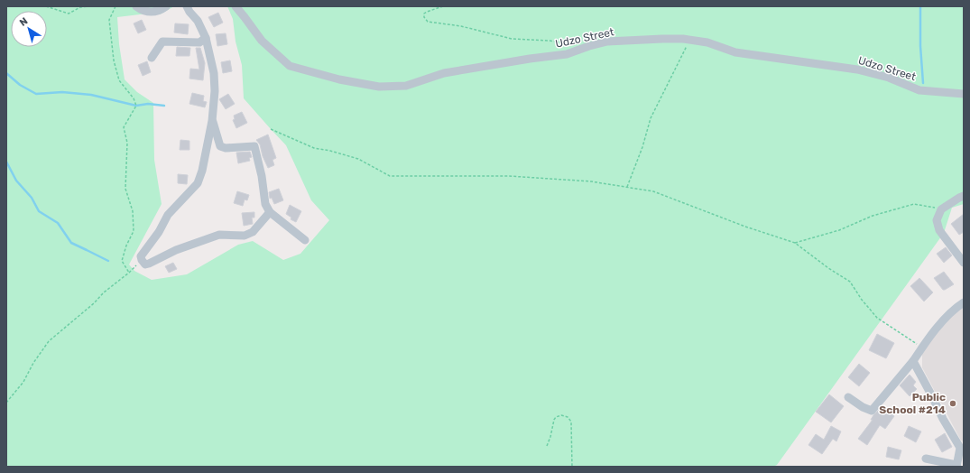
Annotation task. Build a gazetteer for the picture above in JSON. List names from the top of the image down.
{
  "streets": {
    "street": ["Udzo Street"]
  },
  "places": ["Public School #214"],
  "north": "top left"
}
